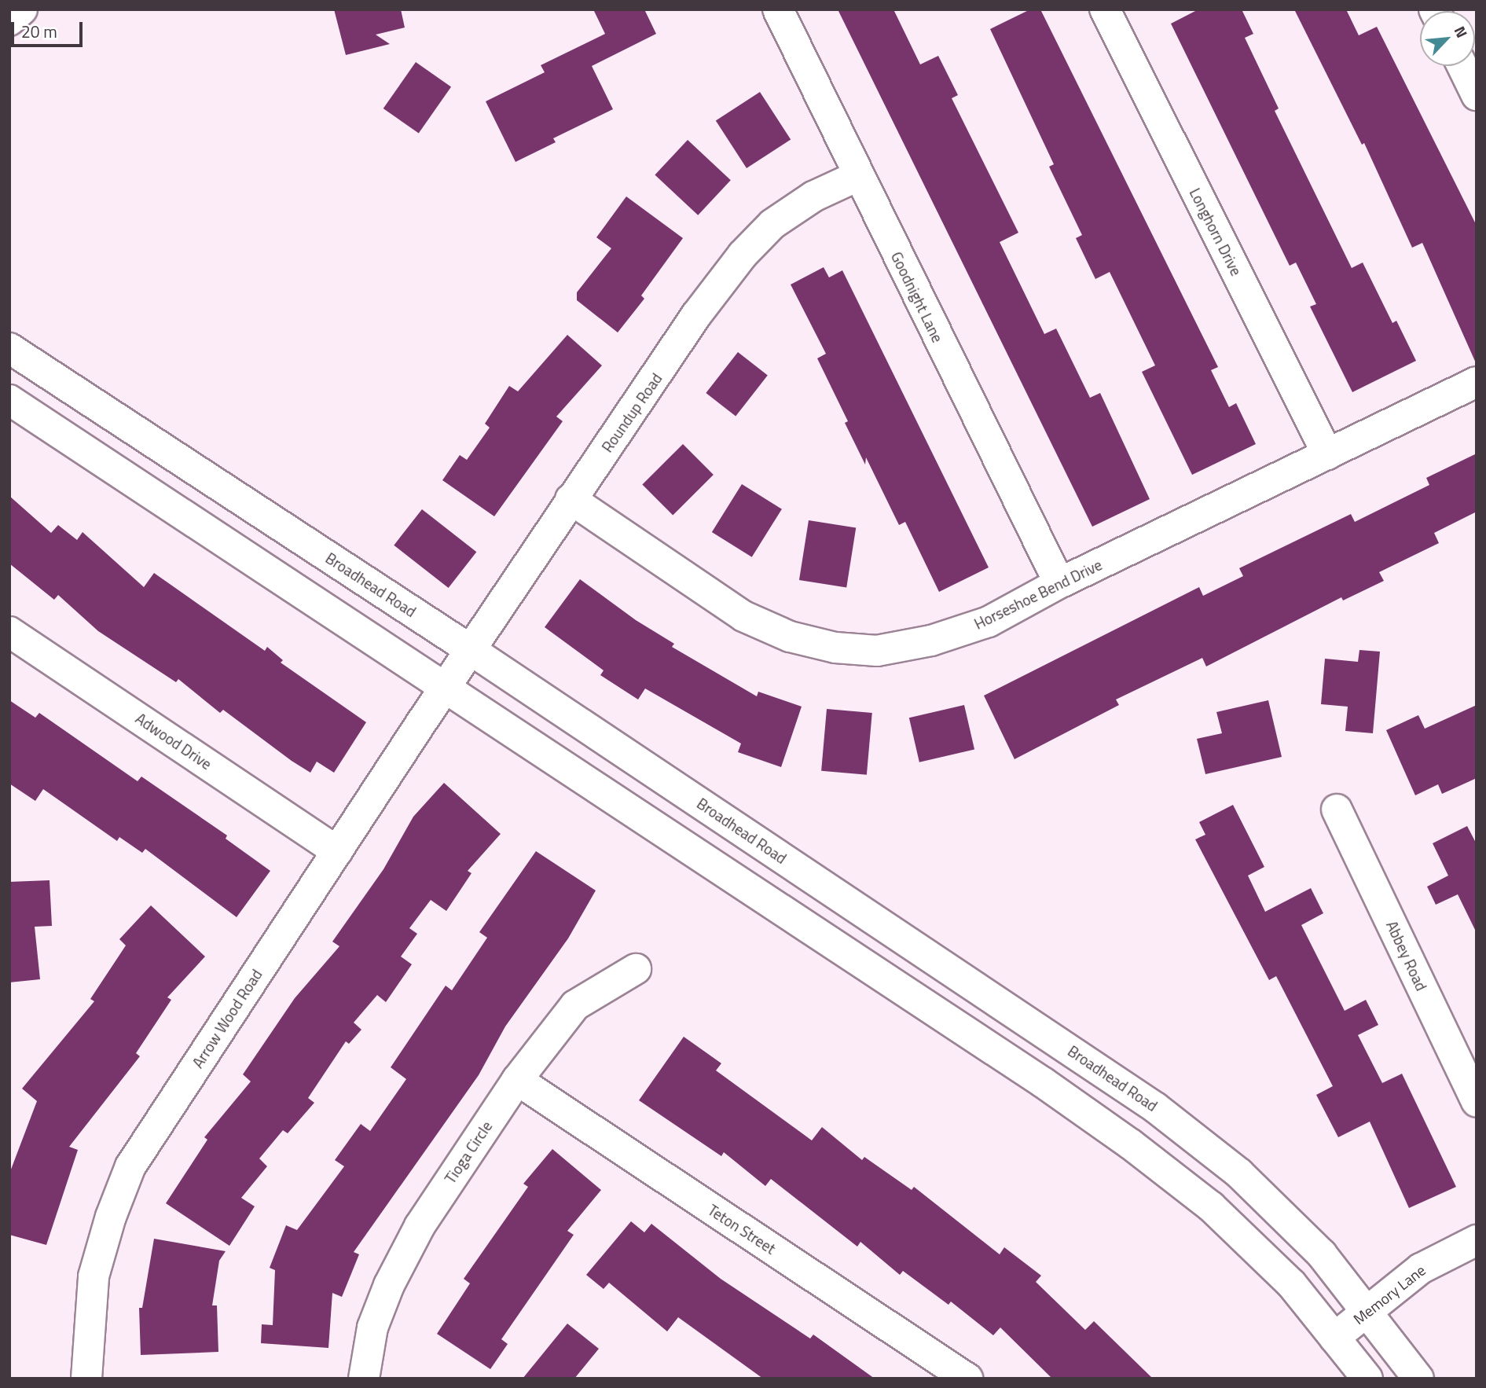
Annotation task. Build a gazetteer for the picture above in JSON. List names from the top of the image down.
{
  "streets": {
    "street": [
      "Longhorn Drive",
      "Goodnight Lane",
      "Roundup Road",
      "Broadhead Road",
      "Horseshoe Bend Drive",
      "Adwood Drive",
      "Abbey Road",
      "Arrow Wood Road",
      "Tioga Circle",
      "Teton Street",
      "Memory Lane"
    ]
  },
  "crossings": [
    ["Longhorn Drive", "Horseshoe Bend Drive"],
    ["Goodnight Lane", "Roundup Road"],
    ["Goodnight Lane", "Horseshoe Bend Drive"],
    ["Roundup Road", "Broadhead Road"],
    ["Roundup Road", "Horseshoe Bend Drive"],
    ["Roundup Road", "Arrow Wood Road"],
    ["Broadhead Road", "Memory Lane"],
    ["Adwood Drive", "Arrow Wood Road"],
    ["Tioga Circle", "Teton Street"]
  ],
  "scale_bar": "20 m",
  "north": "top right"
}
